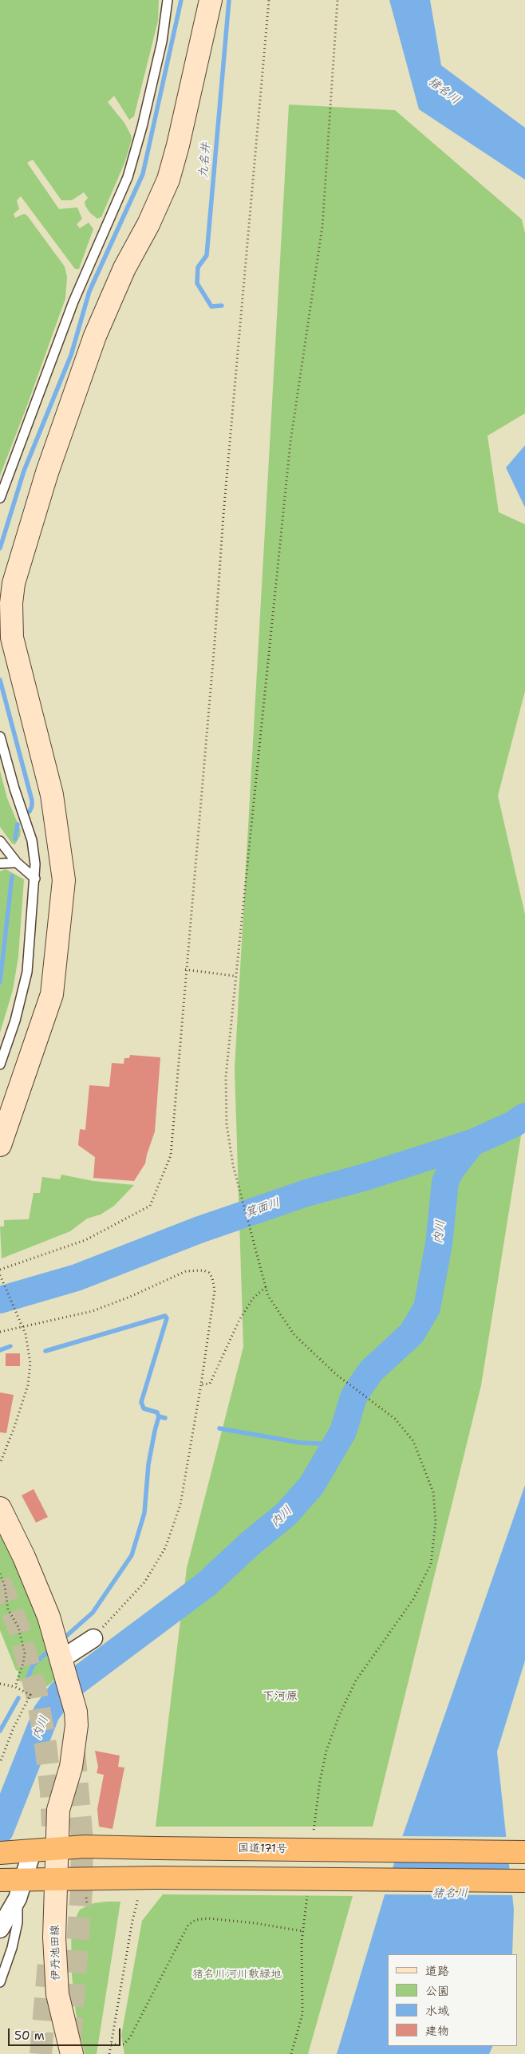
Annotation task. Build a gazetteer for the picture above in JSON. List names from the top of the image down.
{
  "streets": {
    "highway": ["国道171号"],
    "street": ["伊丹池田線"]
  },
  "crossings": [
    ["国道171号", "伊丹池田線"]
  ],
  "districts": ["下河原"],
  "water": [
    "猪名川",
    "九名井",
    "箕面川",
    "内川"
  ],
  "parks": ["猪名川河川敷緑地"],
  "legend": [
    "道路",
    "公園",
    "水域",
    "建物"
  ],
  "scale_bar": "50 m"
}
